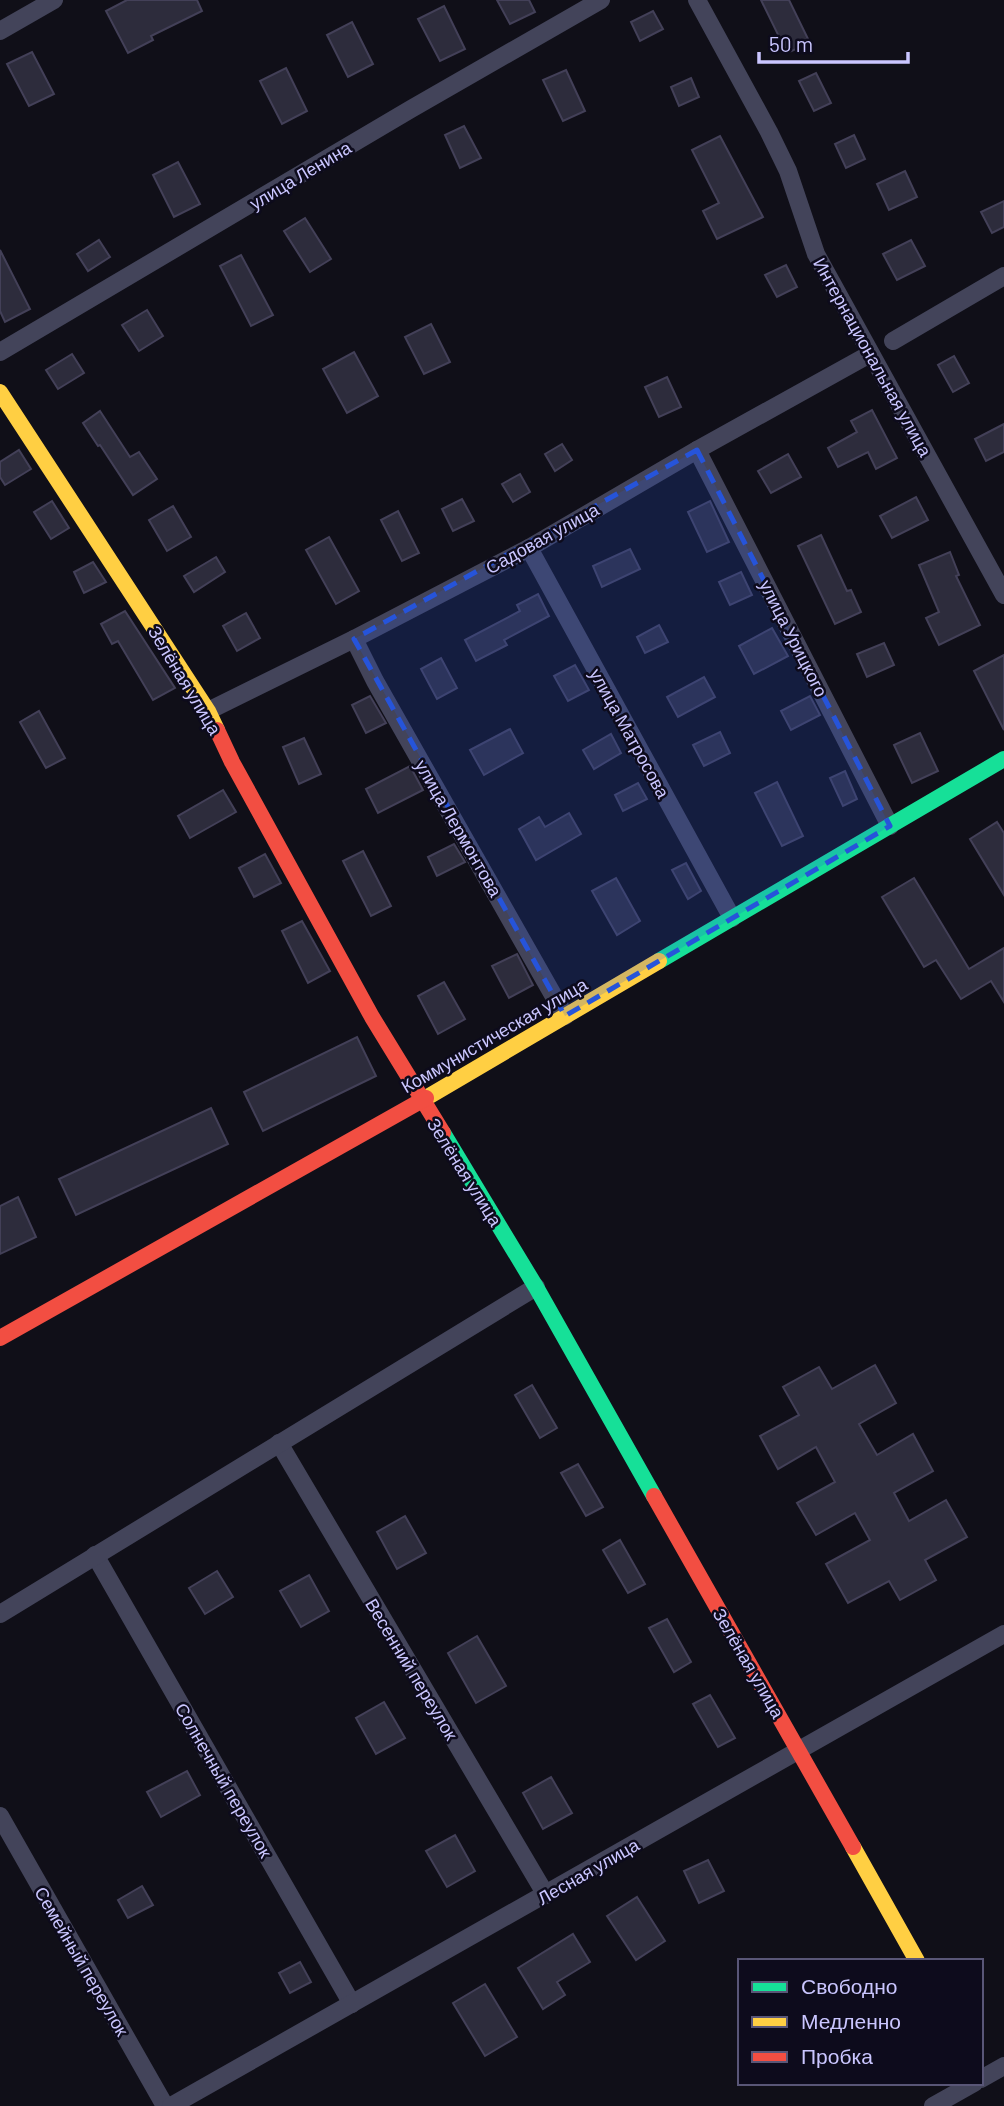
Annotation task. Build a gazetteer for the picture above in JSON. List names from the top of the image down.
{
  "streets": {
    "street": [
      "улица Ленина",
      "Интернациональная улица",
      "Садовая улица",
      "улица Урицкого",
      "Зелёная улица",
      "улица Матросова",
      "улица Лермонтова",
      "Коммунистическая улица",
      "Весенний переулок",
      "Солнечный переулок",
      "Лесная улица",
      "Семейный переулок"
    ]
  },
  "crossings": [
    ["Интернациональная улица", "Садовая улица"],
    ["Садовая улица", "улица Урицкого"],
    ["Садовая улица", "Зелёная улица"],
    ["Садовая улица", "улица Матросова"],
    ["Садовая улица", "улица Лермонтова"],
    ["улица Урицкого", "Коммунистическая улица"],
    ["Зелёная улица", "Коммунистическая улица"],
    ["Зелёная улица", "Лесная улица"],
    ["улица Матросова", "Коммунистическая улица"],
    ["улица Лермонтова", "Коммунистическая улица"],
    ["Весенний переулок", "Лесная улица"],
    ["Солнечный переулок", "Лесная улица"]
  ],
  "legend": ["Свободно", "Медленно", "Пробка"],
  "scale_bar": "50 m"
}
